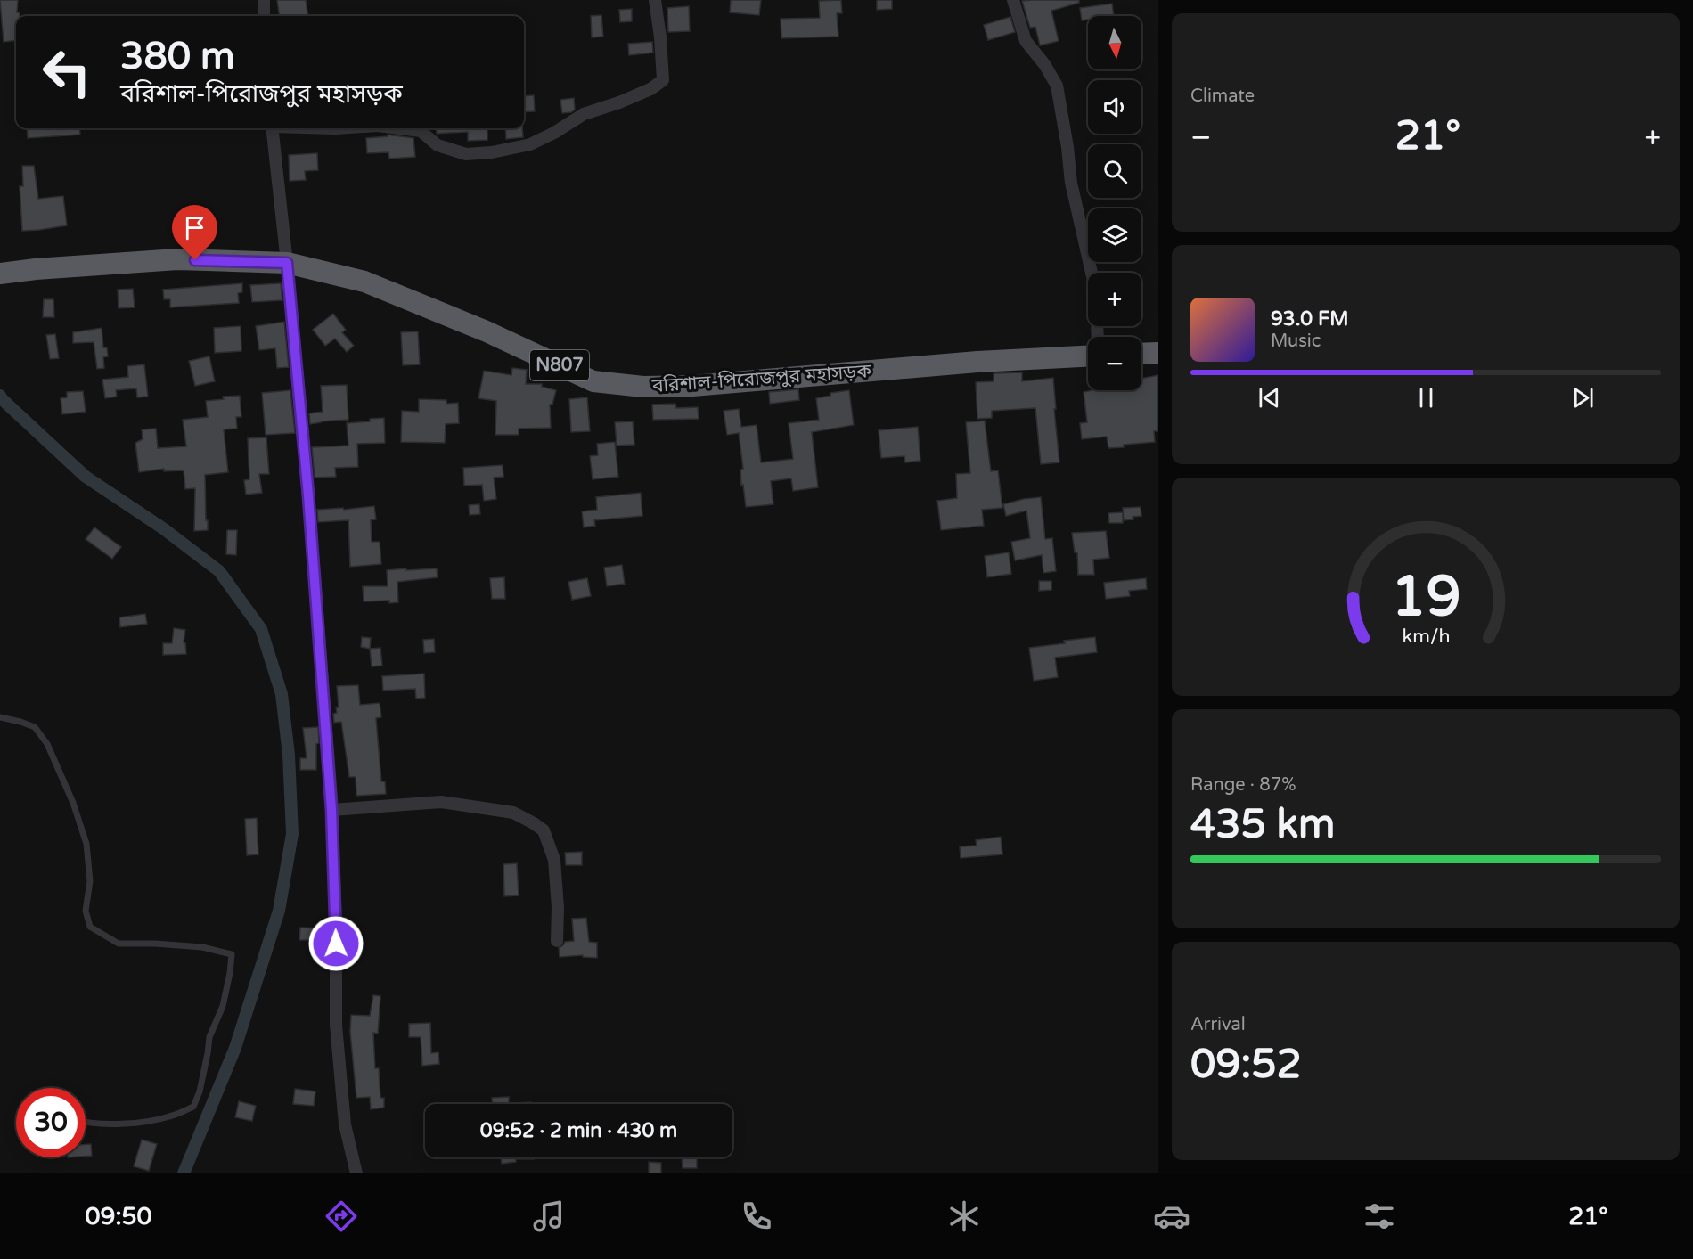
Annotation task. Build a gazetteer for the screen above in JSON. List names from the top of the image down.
{
  "streets": {
    "highway": ["N807", "বরিশাল-পিরোজপুর মহাসড়ক"]
  },
  "north": "bottom",
  "page": {
    "tile": [
      "Climate",
      ["Range · 87%", "435 km"],
      ["Arrival", "09:52"]
    ],
    "map_buttons": ["+", "−"],
    "turn": ["380 m", "বরিশাল-পিরোজপুর মহাসড়ক"],
    "heat": ["−", "21°", "+"],
    "song": ["93.0 FM", "Music"],
    "limit": "30",
    "trip": "09:52 · 2 min · 430 m",
    "tabs": ["09:50", "21°"],
    "gauge": ["19", "km/h"]
  }
}
